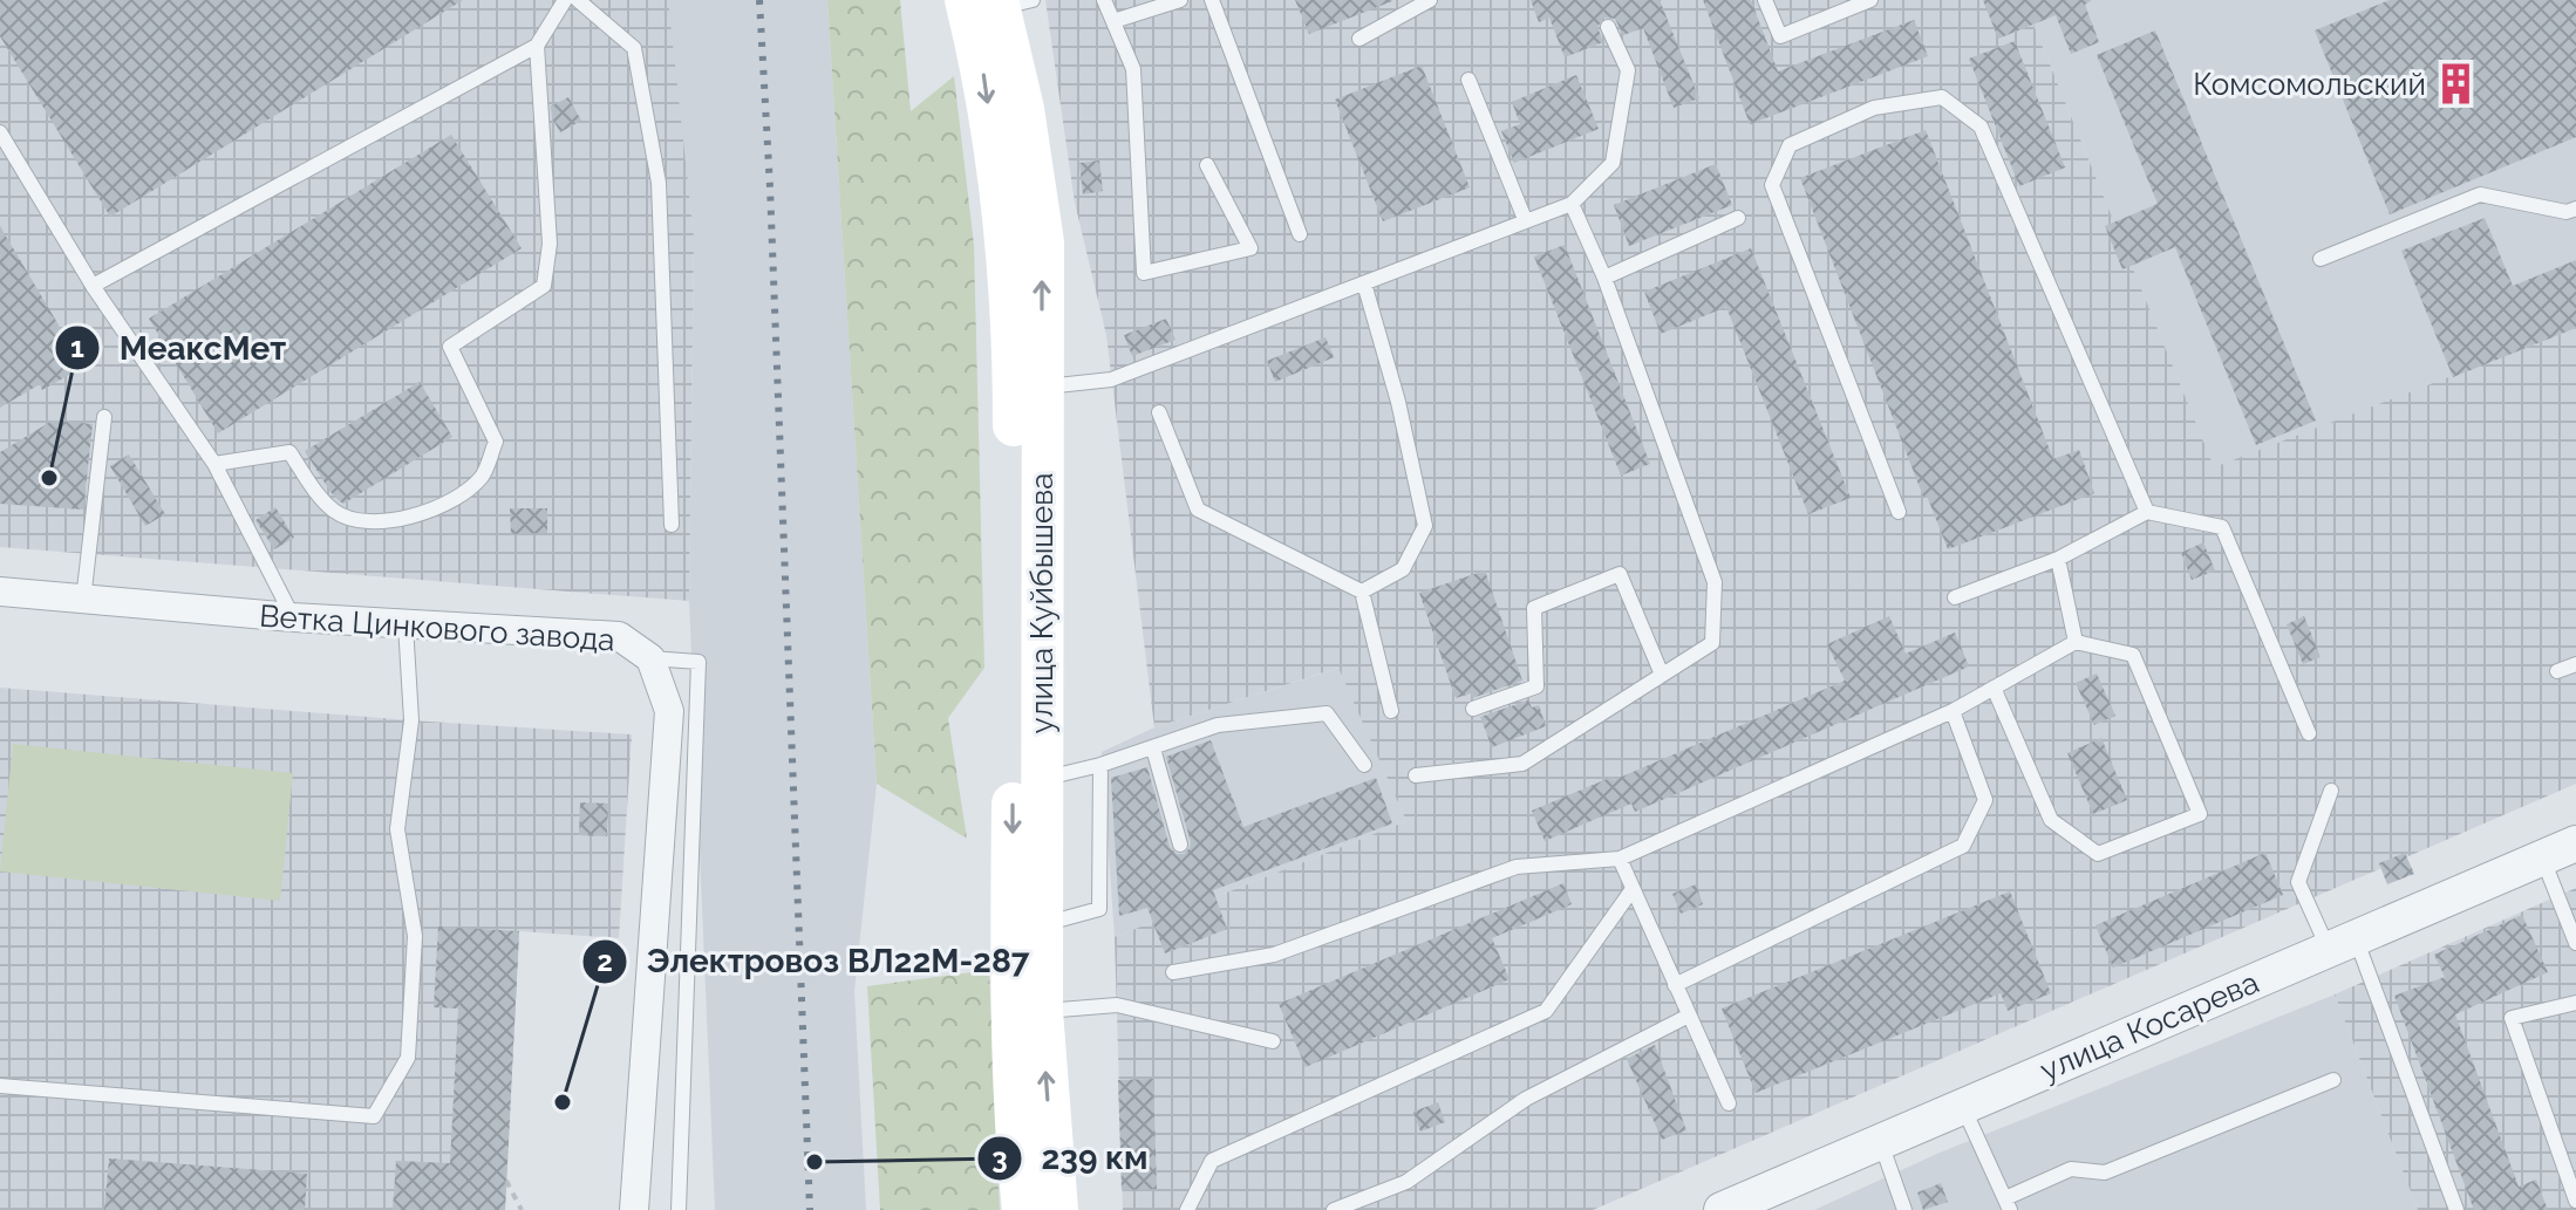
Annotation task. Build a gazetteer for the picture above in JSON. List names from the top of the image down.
{
  "streets": {
    "main road": ["улица Куйбышева"],
    "street": ["Ветка Цинкового завода", "улица Косарева"]
  },
  "places": {
    "building": ["Комсомольский"],
    "other": ["МеаксМет", "Электровоз ВЛ22М-287", "239 км"]
  }
}
